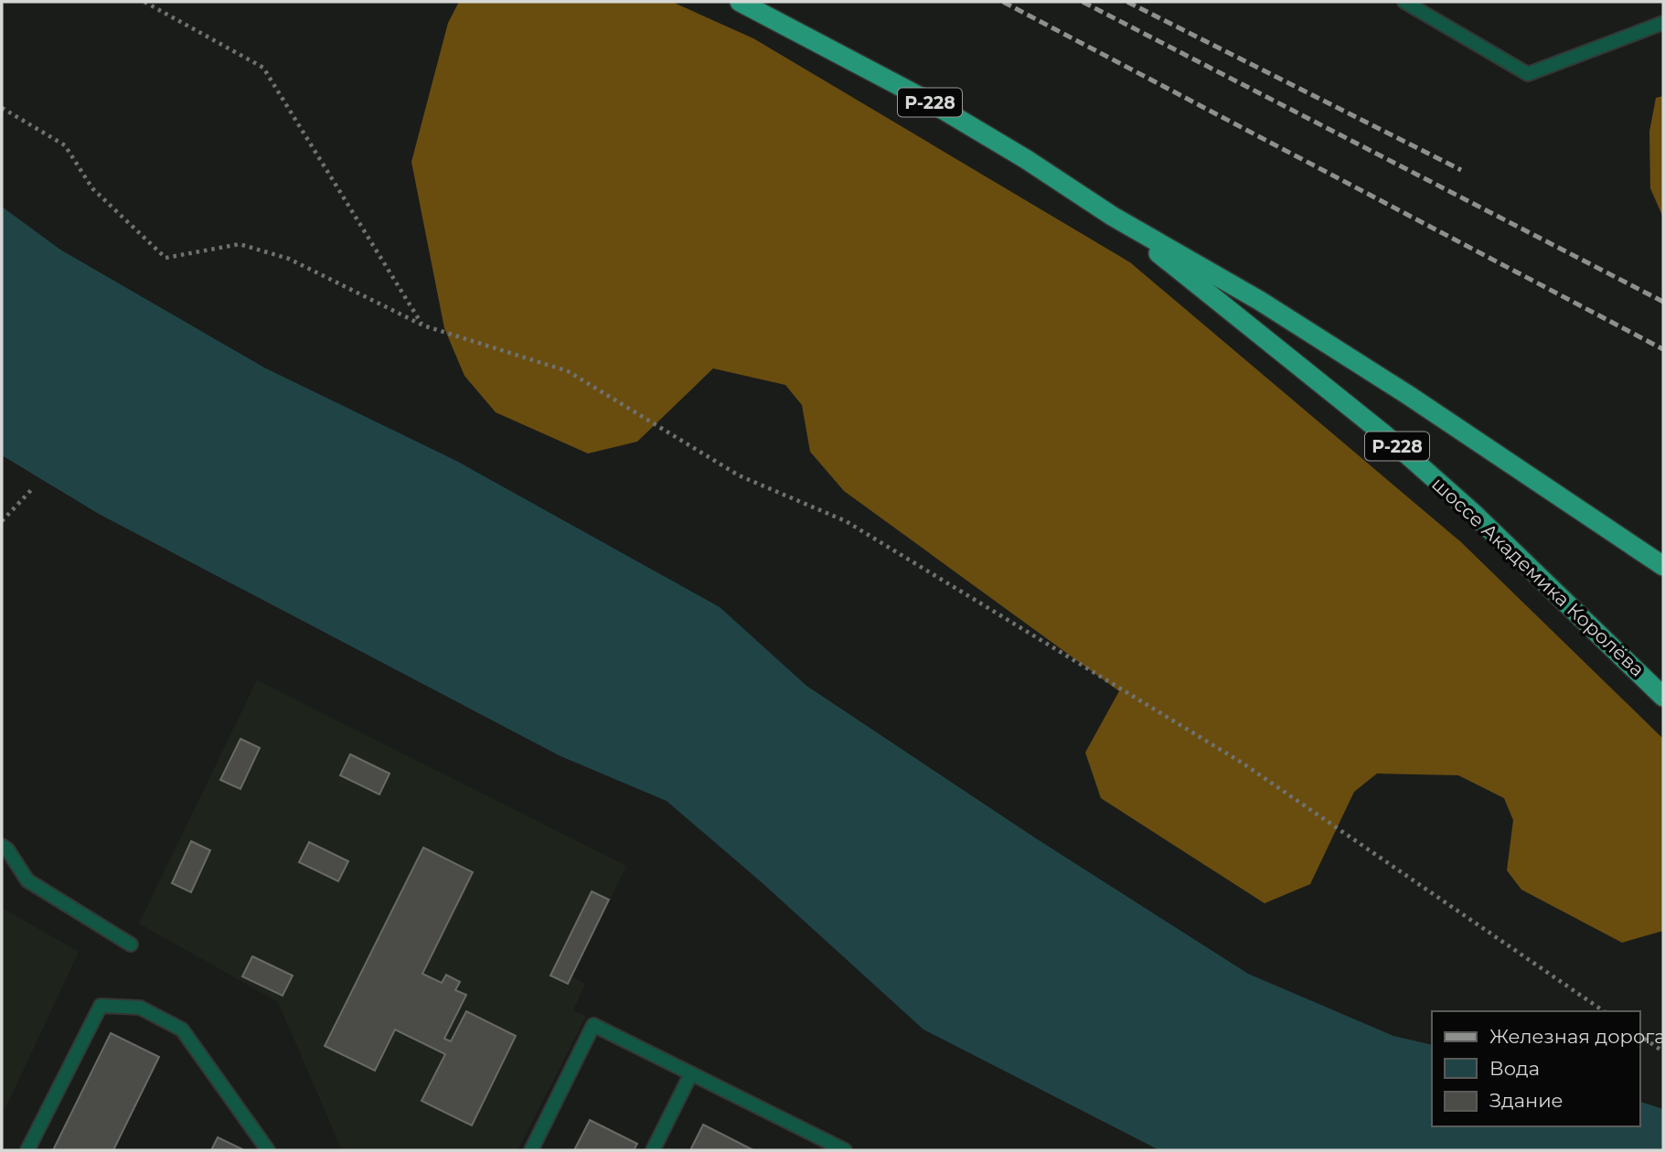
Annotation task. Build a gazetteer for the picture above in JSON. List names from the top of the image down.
{
  "streets": {
    "highway": ["Р-228", "шоссе Академика Королёва"]
  },
  "legend": ["Железная дорога", "Вода", "Здание"]
}
